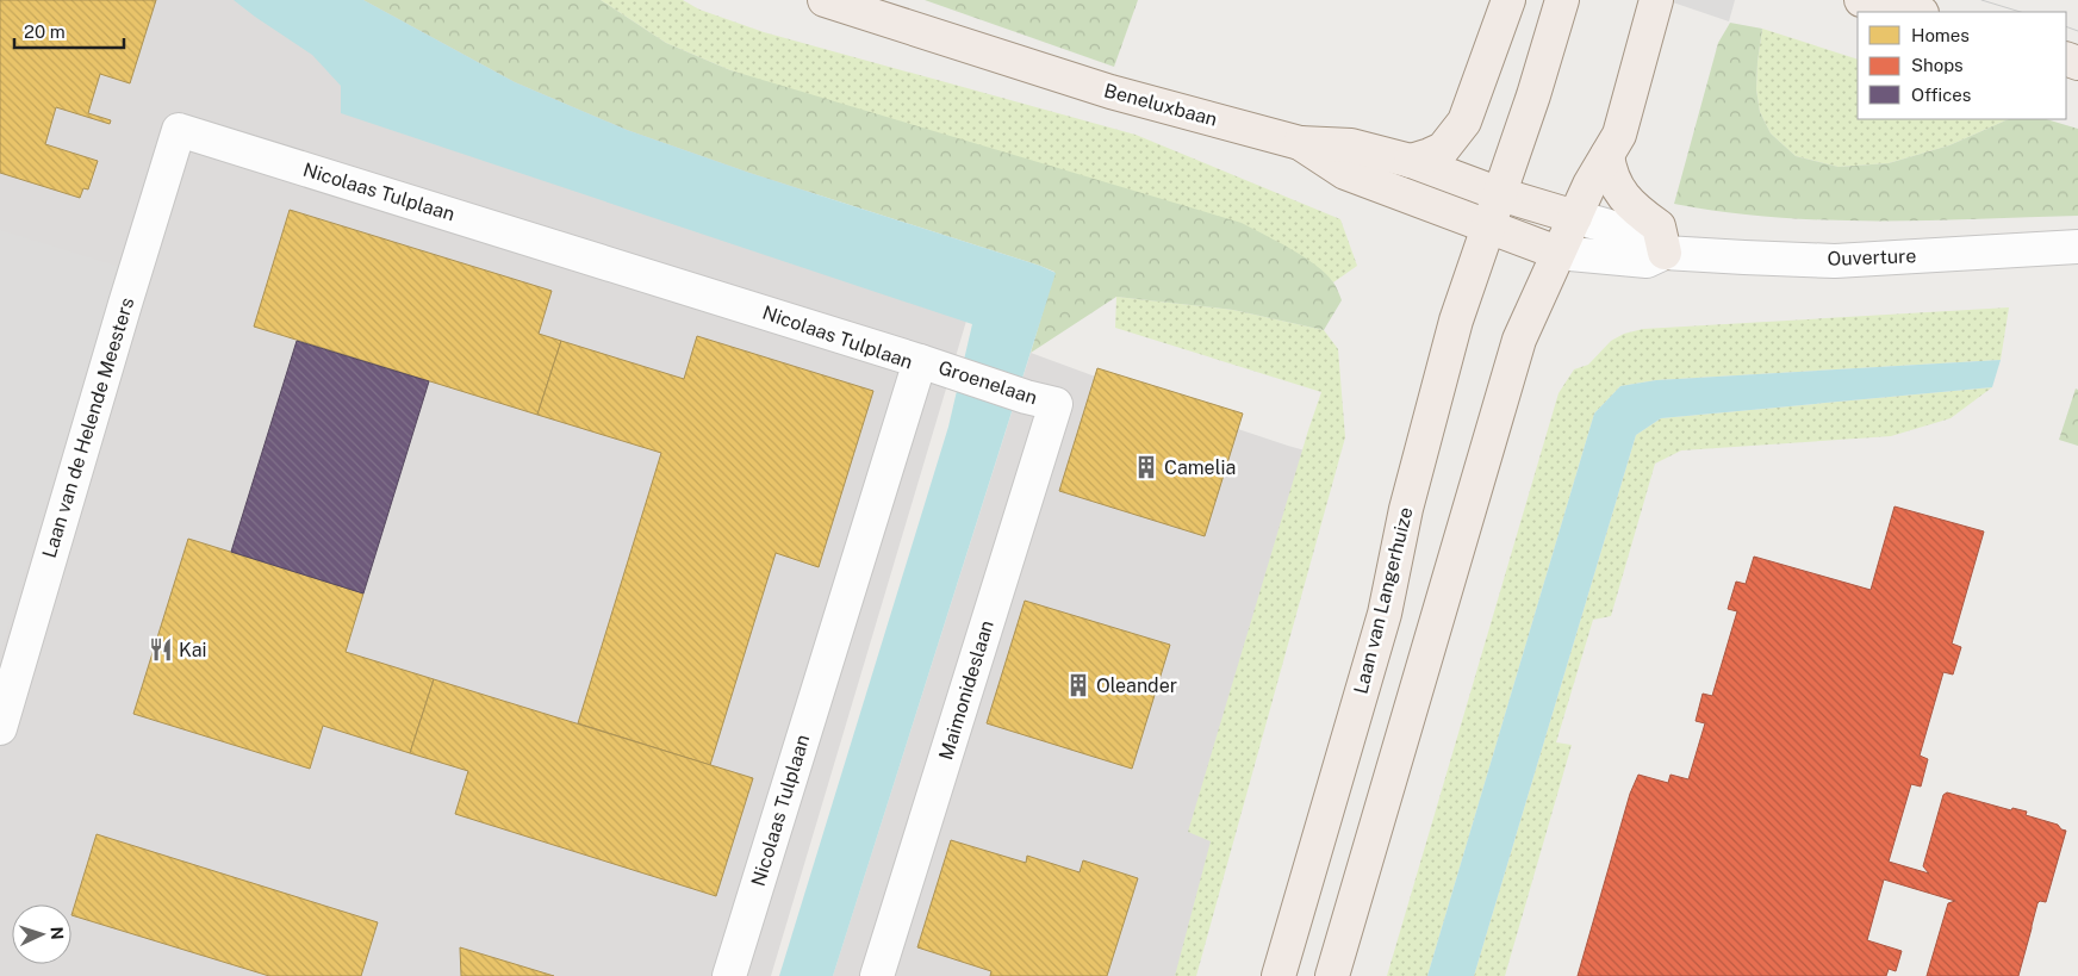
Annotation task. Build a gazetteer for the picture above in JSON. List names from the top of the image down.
{
  "streets": {
    "main road": ["Beneluxbaan", "Laan van Langerhuize"],
    "street": [
      "Nicolaas Tulplaan",
      "Ouverture",
      "Groenelaan",
      "Laan van de Helende Meesters",
      "Maimonideslaan"
    ]
  },
  "crossings": [
    ["Beneluxbaan", "Ouverture"],
    ["Beneluxbaan", "Laan van Langerhuize"],
    ["Nicolaas Tulplaan", "Groenelaan"],
    ["Nicolaas Tulplaan", "Laan van de Helende Meesters"],
    ["Groenelaan", "Maimonideslaan"]
  ],
  "places": {
    "building": ["Camelia", "Oleander"],
    "restaurant": ["Kai"]
  },
  "legend": ["Homes", "Shops", "Offices"],
  "scale_bar": "20 m",
  "north": "right"
}
